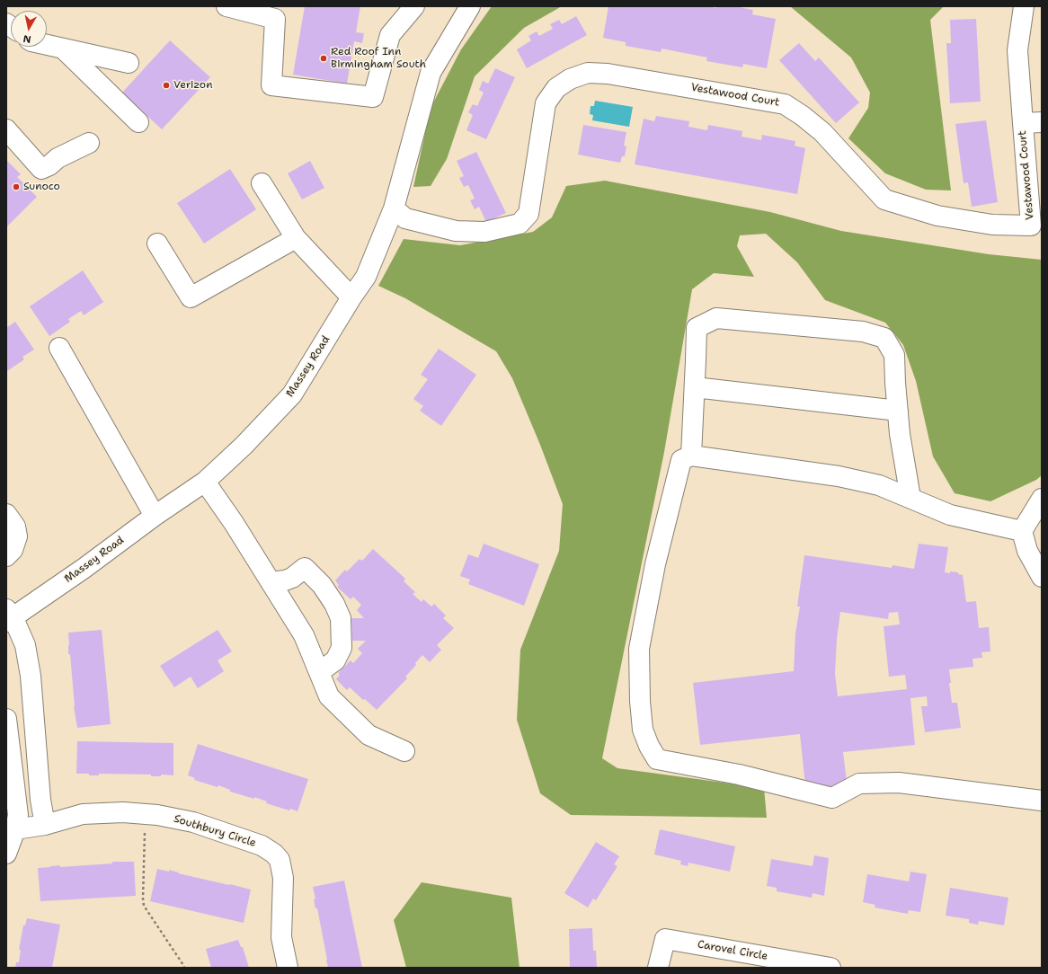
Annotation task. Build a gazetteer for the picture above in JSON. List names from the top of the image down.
{
  "streets": {
    "street": [
      "Vestawood Court",
      "Massey Road",
      "Southbury Circle",
      "Carovel Circle"
    ]
  },
  "crossings": [
    ["Vestawood Court", "Massey Road"]
  ],
  "places": ["Red Roof Inn Birmingham South", "Verizon", "Sunoco"],
  "north": "bottom"
}
